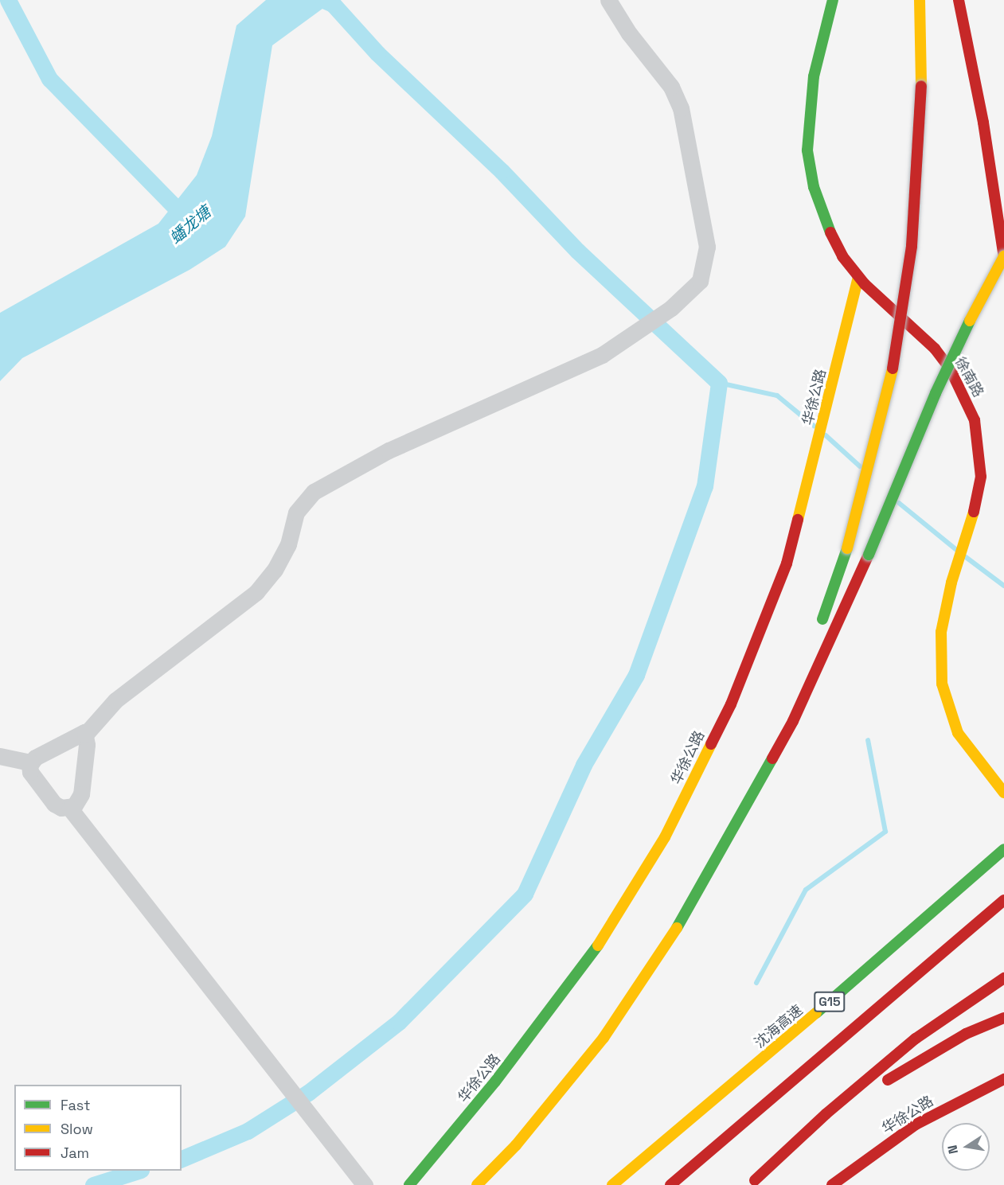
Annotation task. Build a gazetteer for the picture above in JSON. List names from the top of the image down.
{
  "streets": {
    "main road": [
      "徐南路",
      "华徐公路",
      "G15",
      "沈海高速"
    ]
  },
  "crossings": [
    ["徐南路", "华徐公路"]
  ],
  "water": ["蟠龙塘"],
  "legend": ["Fast", "Slow", "Jam"],
  "north": "left"
}
